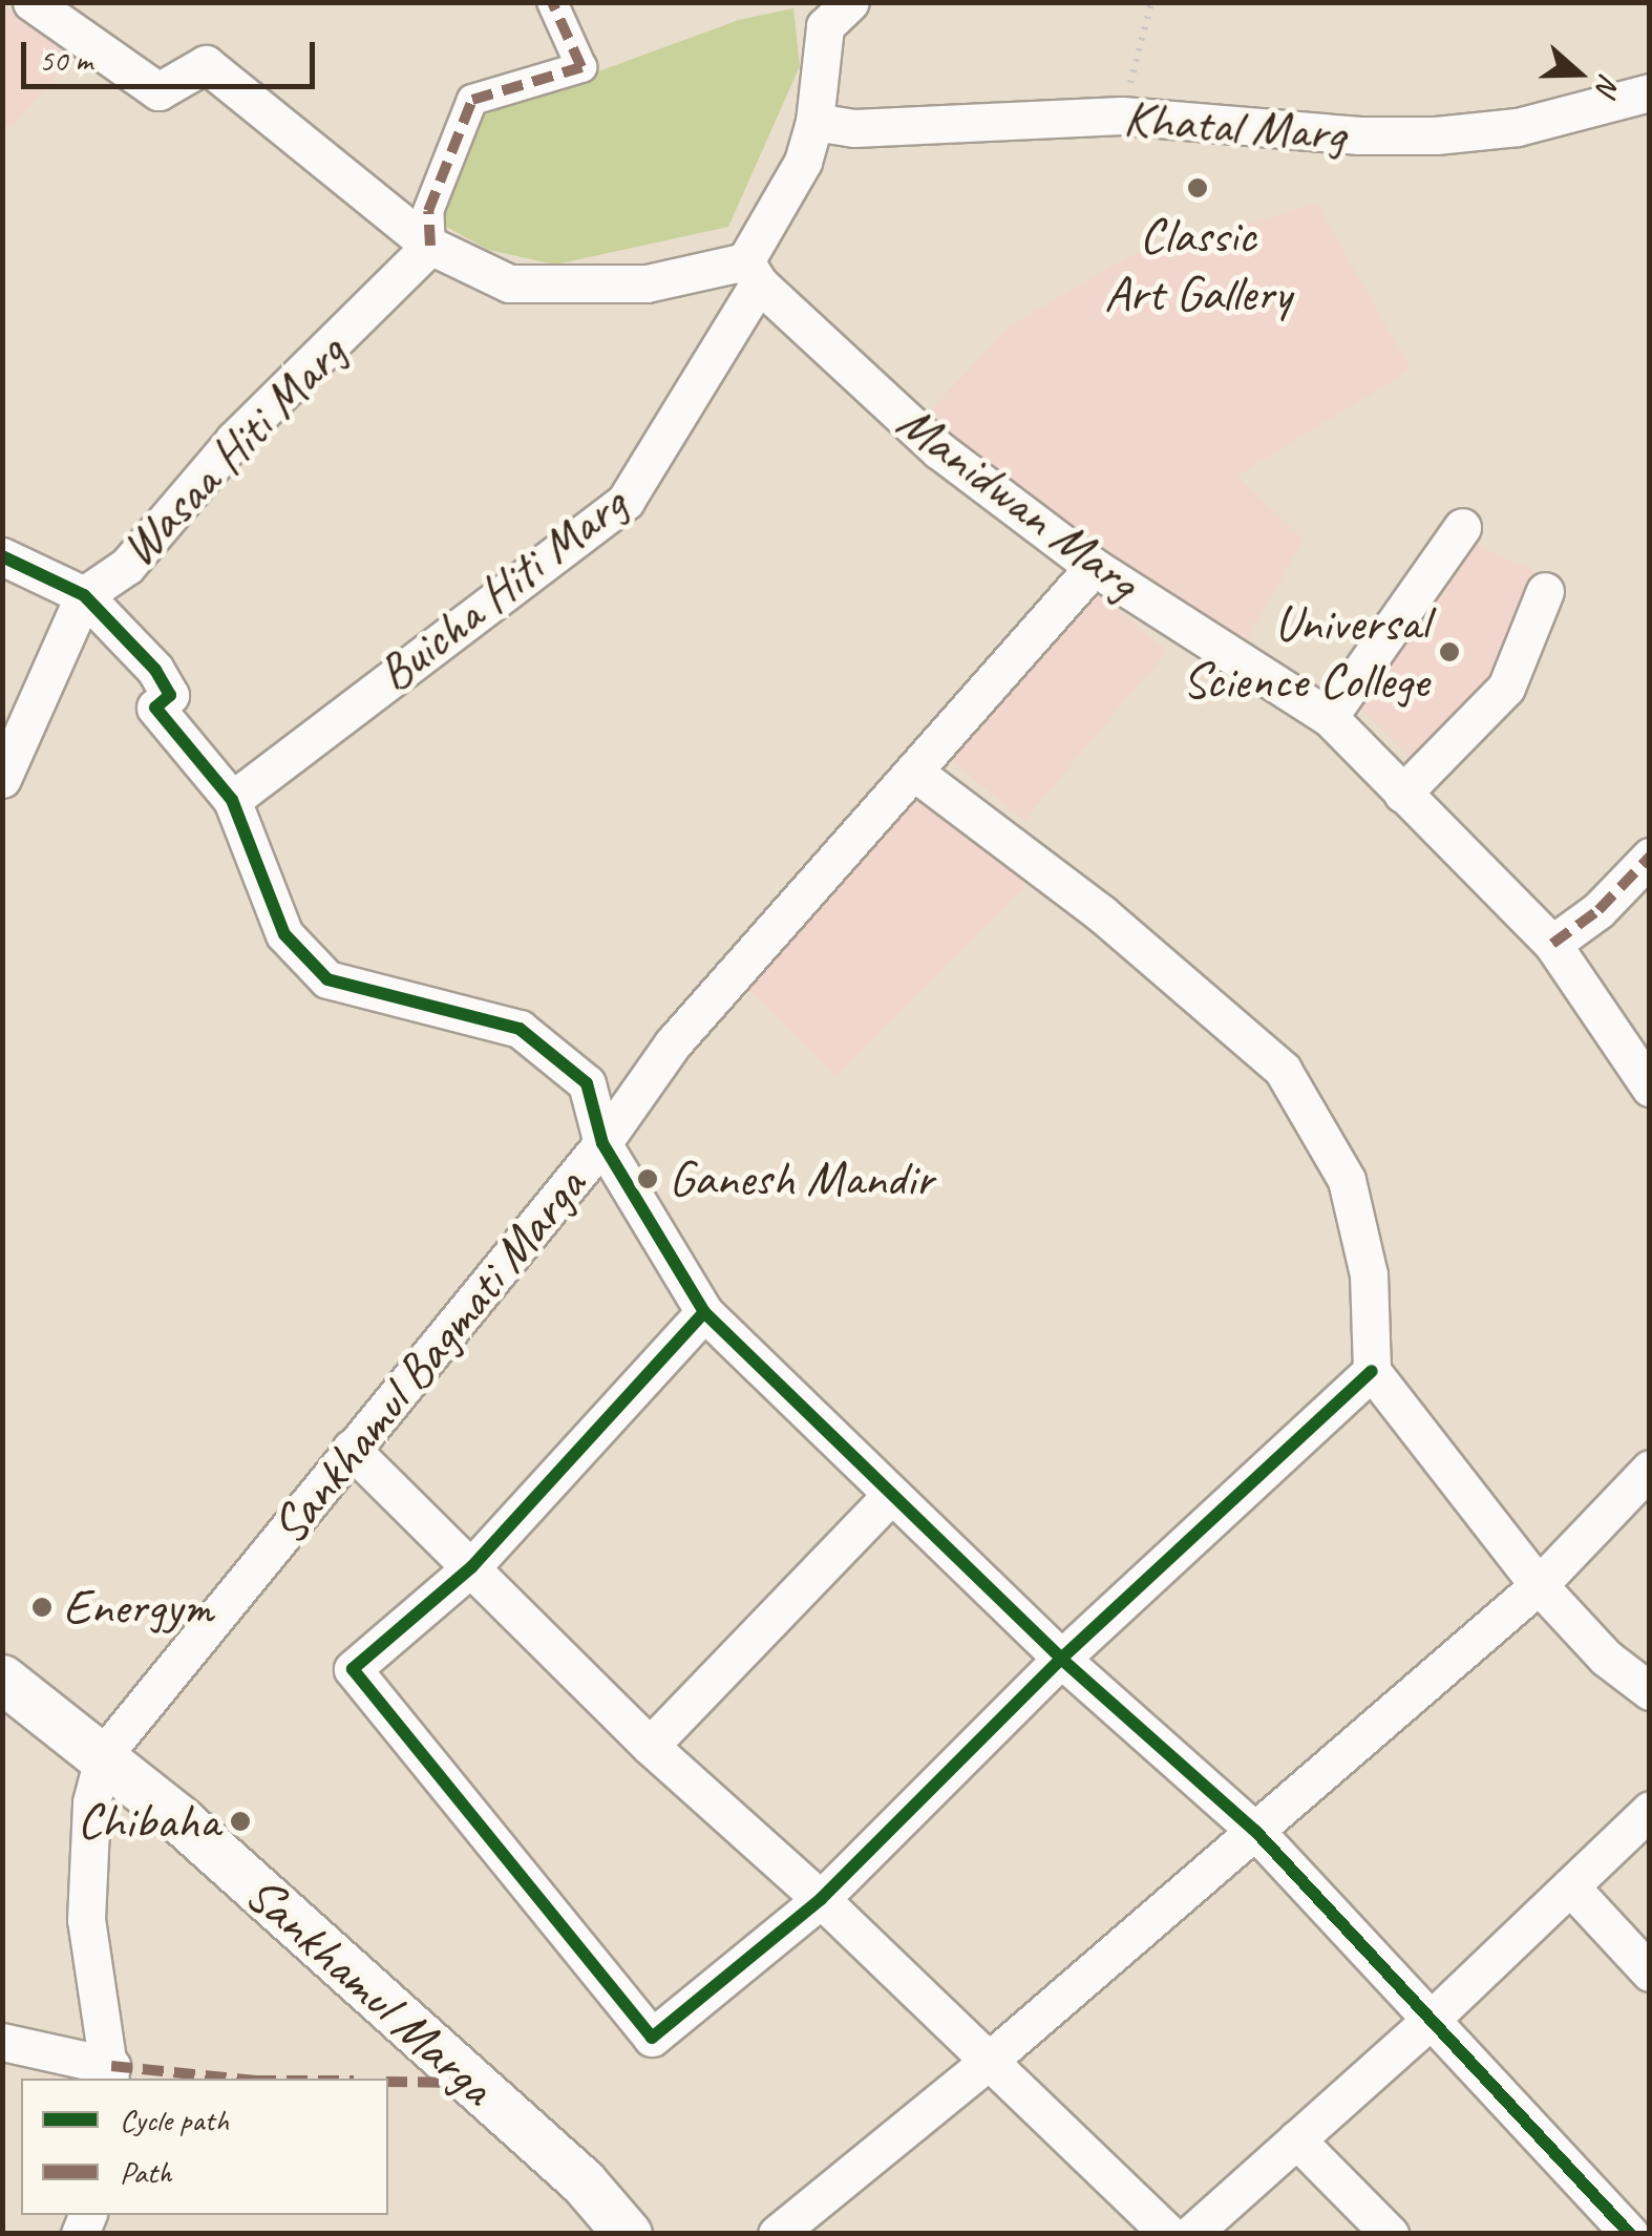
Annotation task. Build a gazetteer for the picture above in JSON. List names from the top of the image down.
{
  "streets": {
    "street": [
      "Khatal Marg",
      "Wasaa Hiti Marg",
      "Manidwan Marg",
      "Buicha Hiti Marg",
      "Sankhamul Bagmati Marga",
      "Sankhamul Marga"
    ]
  },
  "crossings": [
    ["Khatal Marg", "Buicha Hiti Marg"],
    ["Manidwan Marg", "Buicha Hiti Marg"],
    ["Manidwan Marg", "Sankhamul Bagmati Marga"],
    ["Sankhamul Bagmati Marga", "Sankhamul Marga"]
  ],
  "places": [
    "Classic Art Gallery",
    "Universal Science College",
    "Ganesh Mandir",
    "Energym",
    "Chibaha"
  ],
  "legend": ["Cycle path", "Path"],
  "scale_bar": "50 m",
  "north": "right"
}
